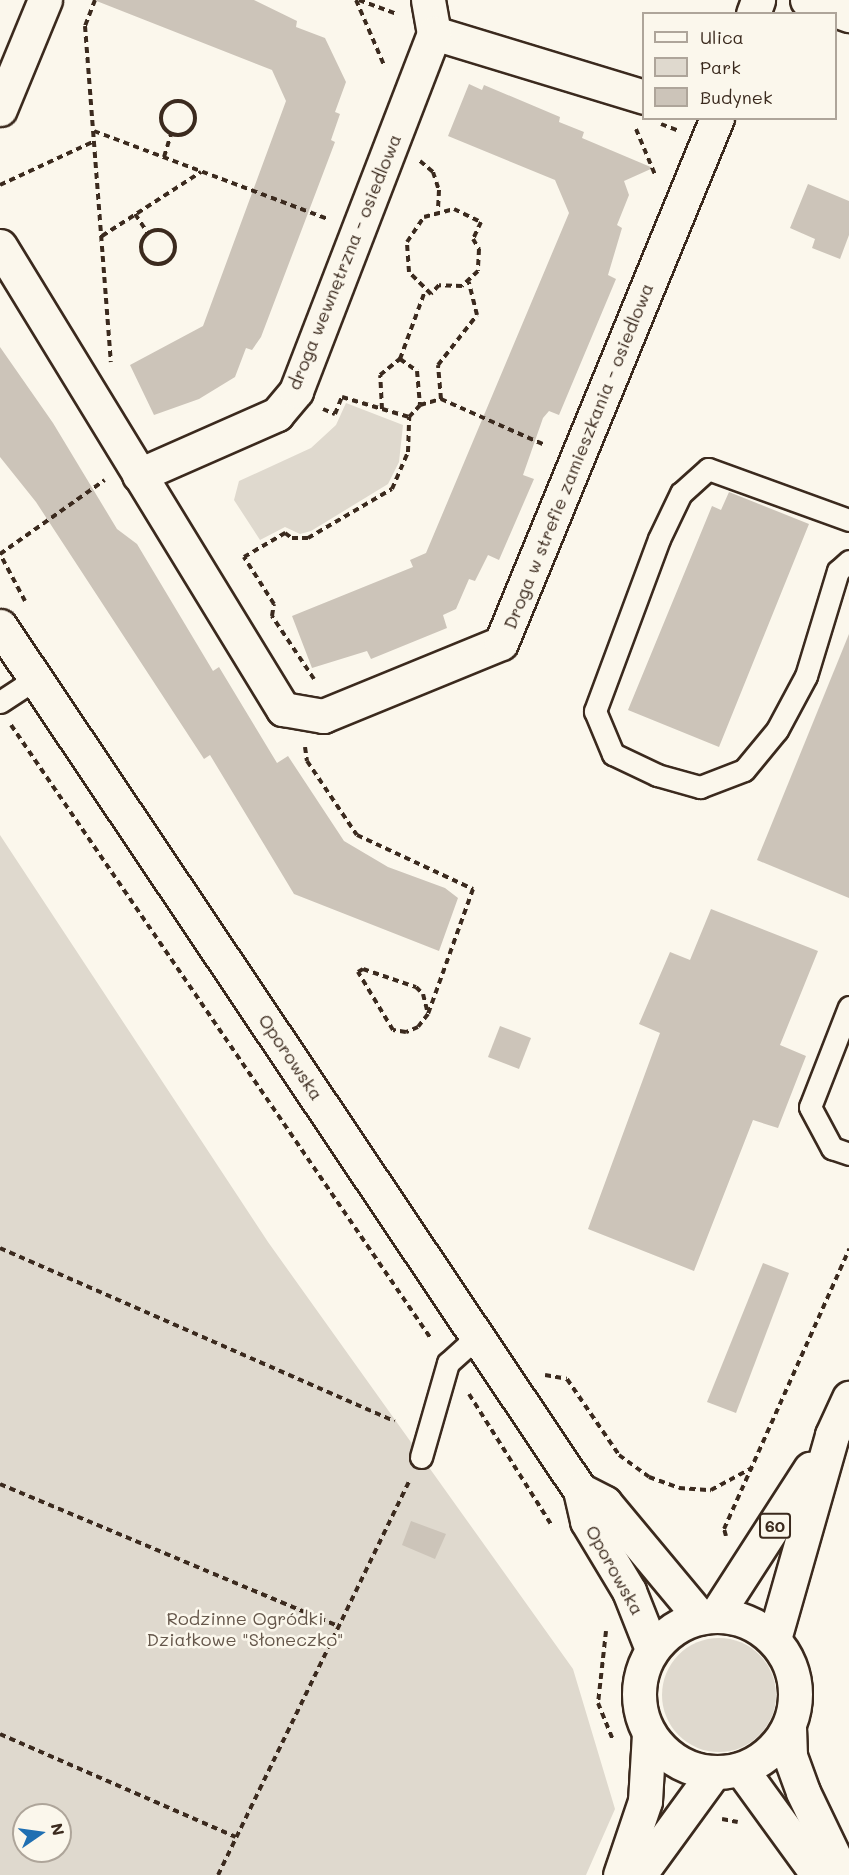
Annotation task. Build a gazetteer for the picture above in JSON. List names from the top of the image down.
{
  "streets": {
    "street": [
      "droga wewnętrzna - osiedlowa",
      "Droga w strefie zamieszkania - osiedlowa",
      "Oporowska",
      "60"
    ]
  },
  "crossings": [
    ["droga wewnętrzna - osiedlowa", "Droga w strefie zamieszkania - osiedlowa"],
    ["Oporowska", "60"]
  ],
  "parks": ["Rodzinne Ogródki Działkowe \"Słoneczko\""],
  "legend": ["Ulica", "Park", "Budynek"],
  "north": "right"
}
